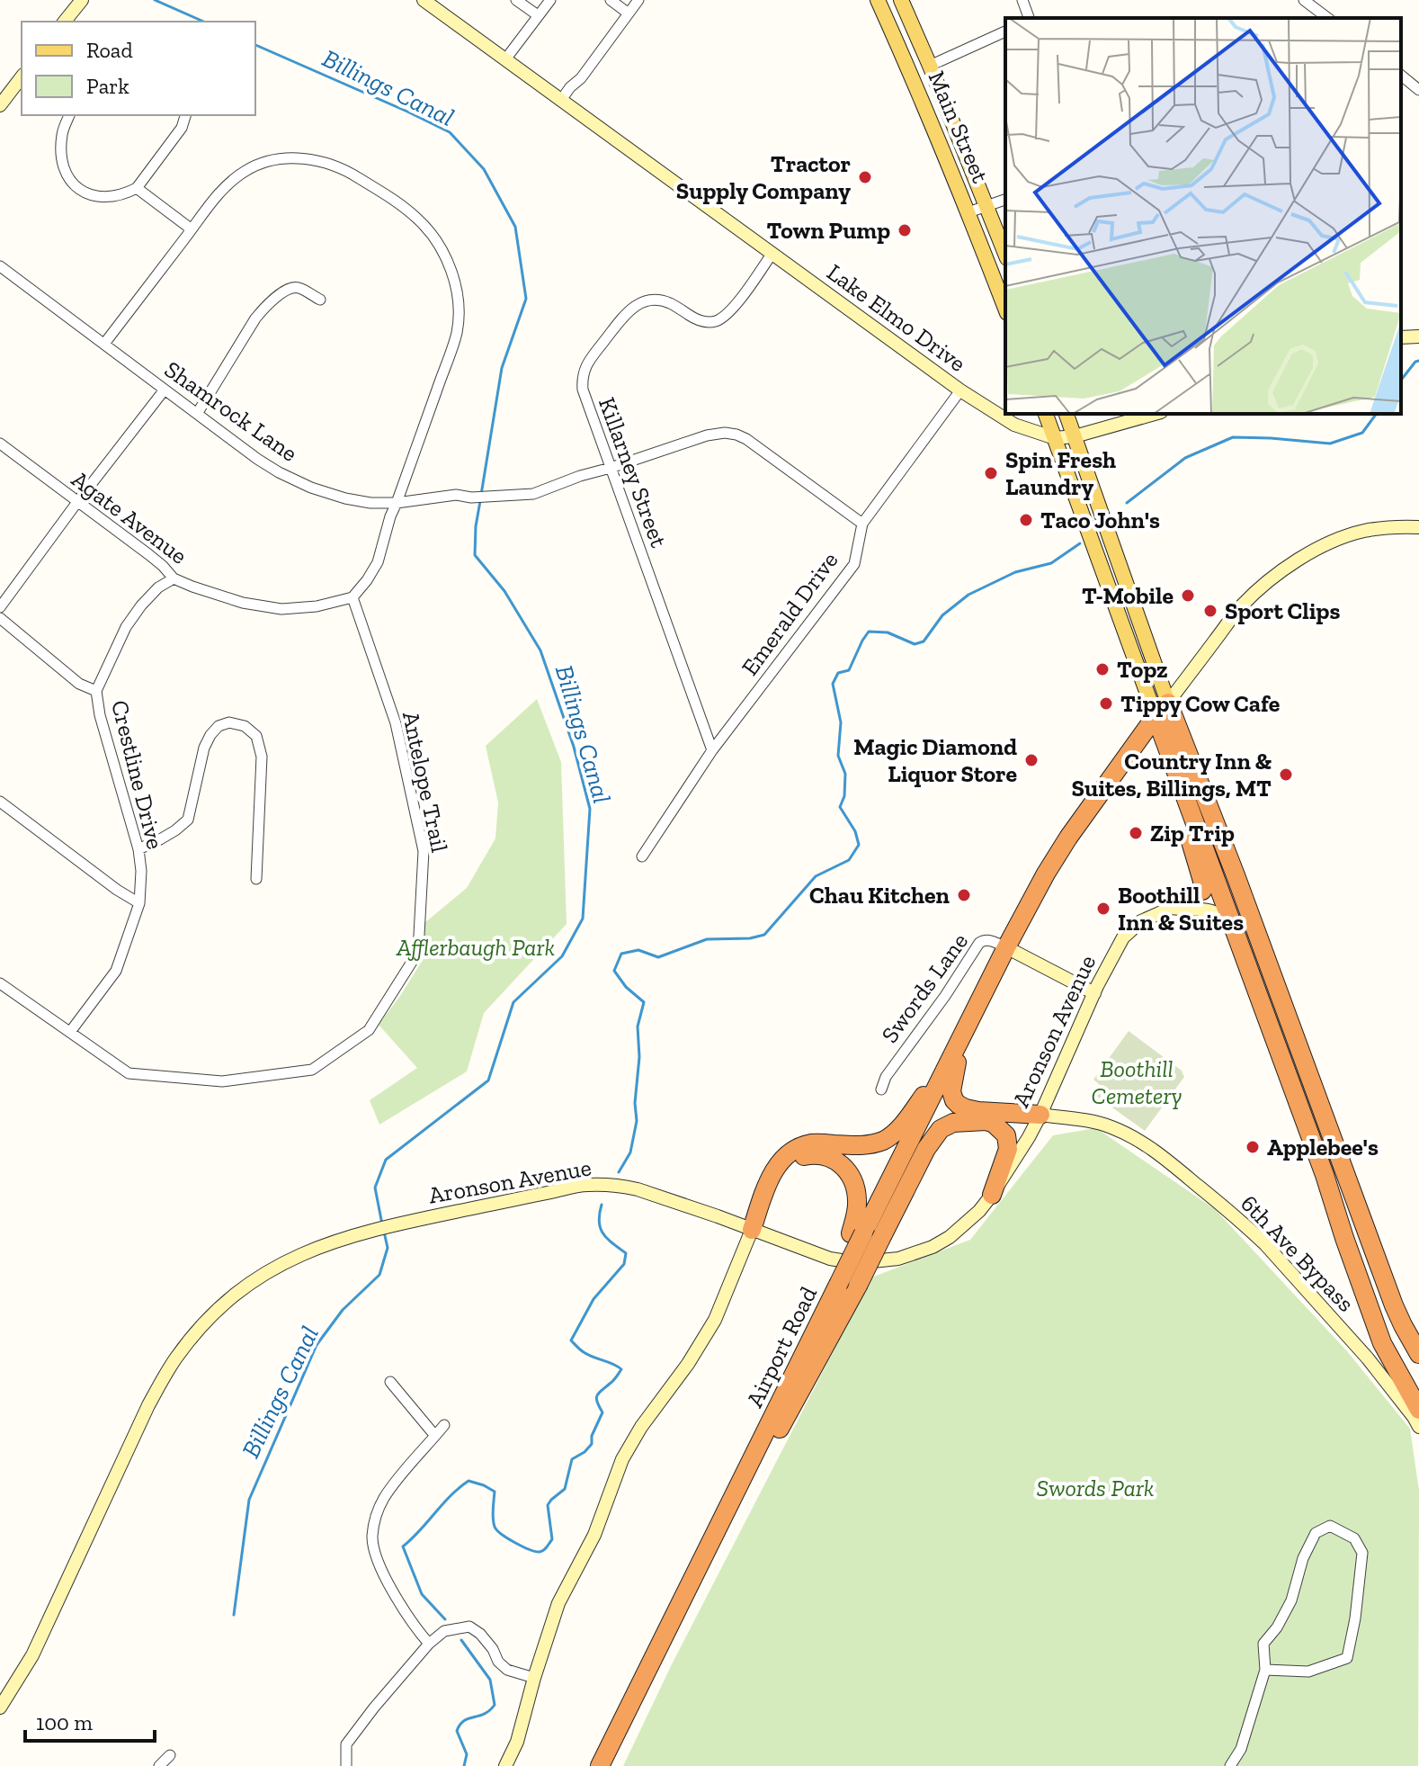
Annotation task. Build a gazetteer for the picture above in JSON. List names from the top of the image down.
{
  "streets": {
    "highway": ["Airport Road"],
    "main road": [
      "Main Street",
      "Lake Elmo Drive",
      "Swords Lane",
      "Aronson Avenue",
      "6th Ave Bypass"
    ],
    "street": [
      "Shamrock Lane",
      "Killarney Street",
      "Agate Avenue",
      "Emerald Drive",
      "Crestline Drive",
      "Antelope Trail"
    ]
  },
  "crossings": [
    ["Lake Elmo Drive", "Killarney Street"],
    ["Lake Elmo Drive", "Emerald Drive"],
    ["Shamrock Lane", "Killarney Street"],
    ["Killarney Street", "Emerald Drive"],
    ["Agate Avenue", "Crestline Drive"],
    ["Agate Avenue", "Antelope Trail"],
    ["Crestline Drive", "Antelope Trail"],
    ["Swords Lane", "Aronson Avenue"],
    ["Swords Lane", "Airport Road"],
    ["Aronson Avenue", "6th Ave Bypass"]
  ],
  "water": ["Billings Canal"],
  "parks": ["Afflerbaugh Park", "Boothill Cemetery", "Swords Park"],
  "places": [
    "Tractor Supply Company",
    "Town Pump",
    "Spin Fresh Laundry",
    "Taco John's",
    "T-Mobile",
    "Sport Clips",
    "Topz",
    "Tippy Cow Cafe",
    "Magic Diamond Liquor Store",
    "Country Inn & Suites, Billings, MT",
    "Zip Trip",
    "Chau Kitchen",
    "Boothill Inn & Suites",
    "Applebee's"
  ],
  "legend": ["Road", "Park"],
  "scale_bar": "100 m"
}
